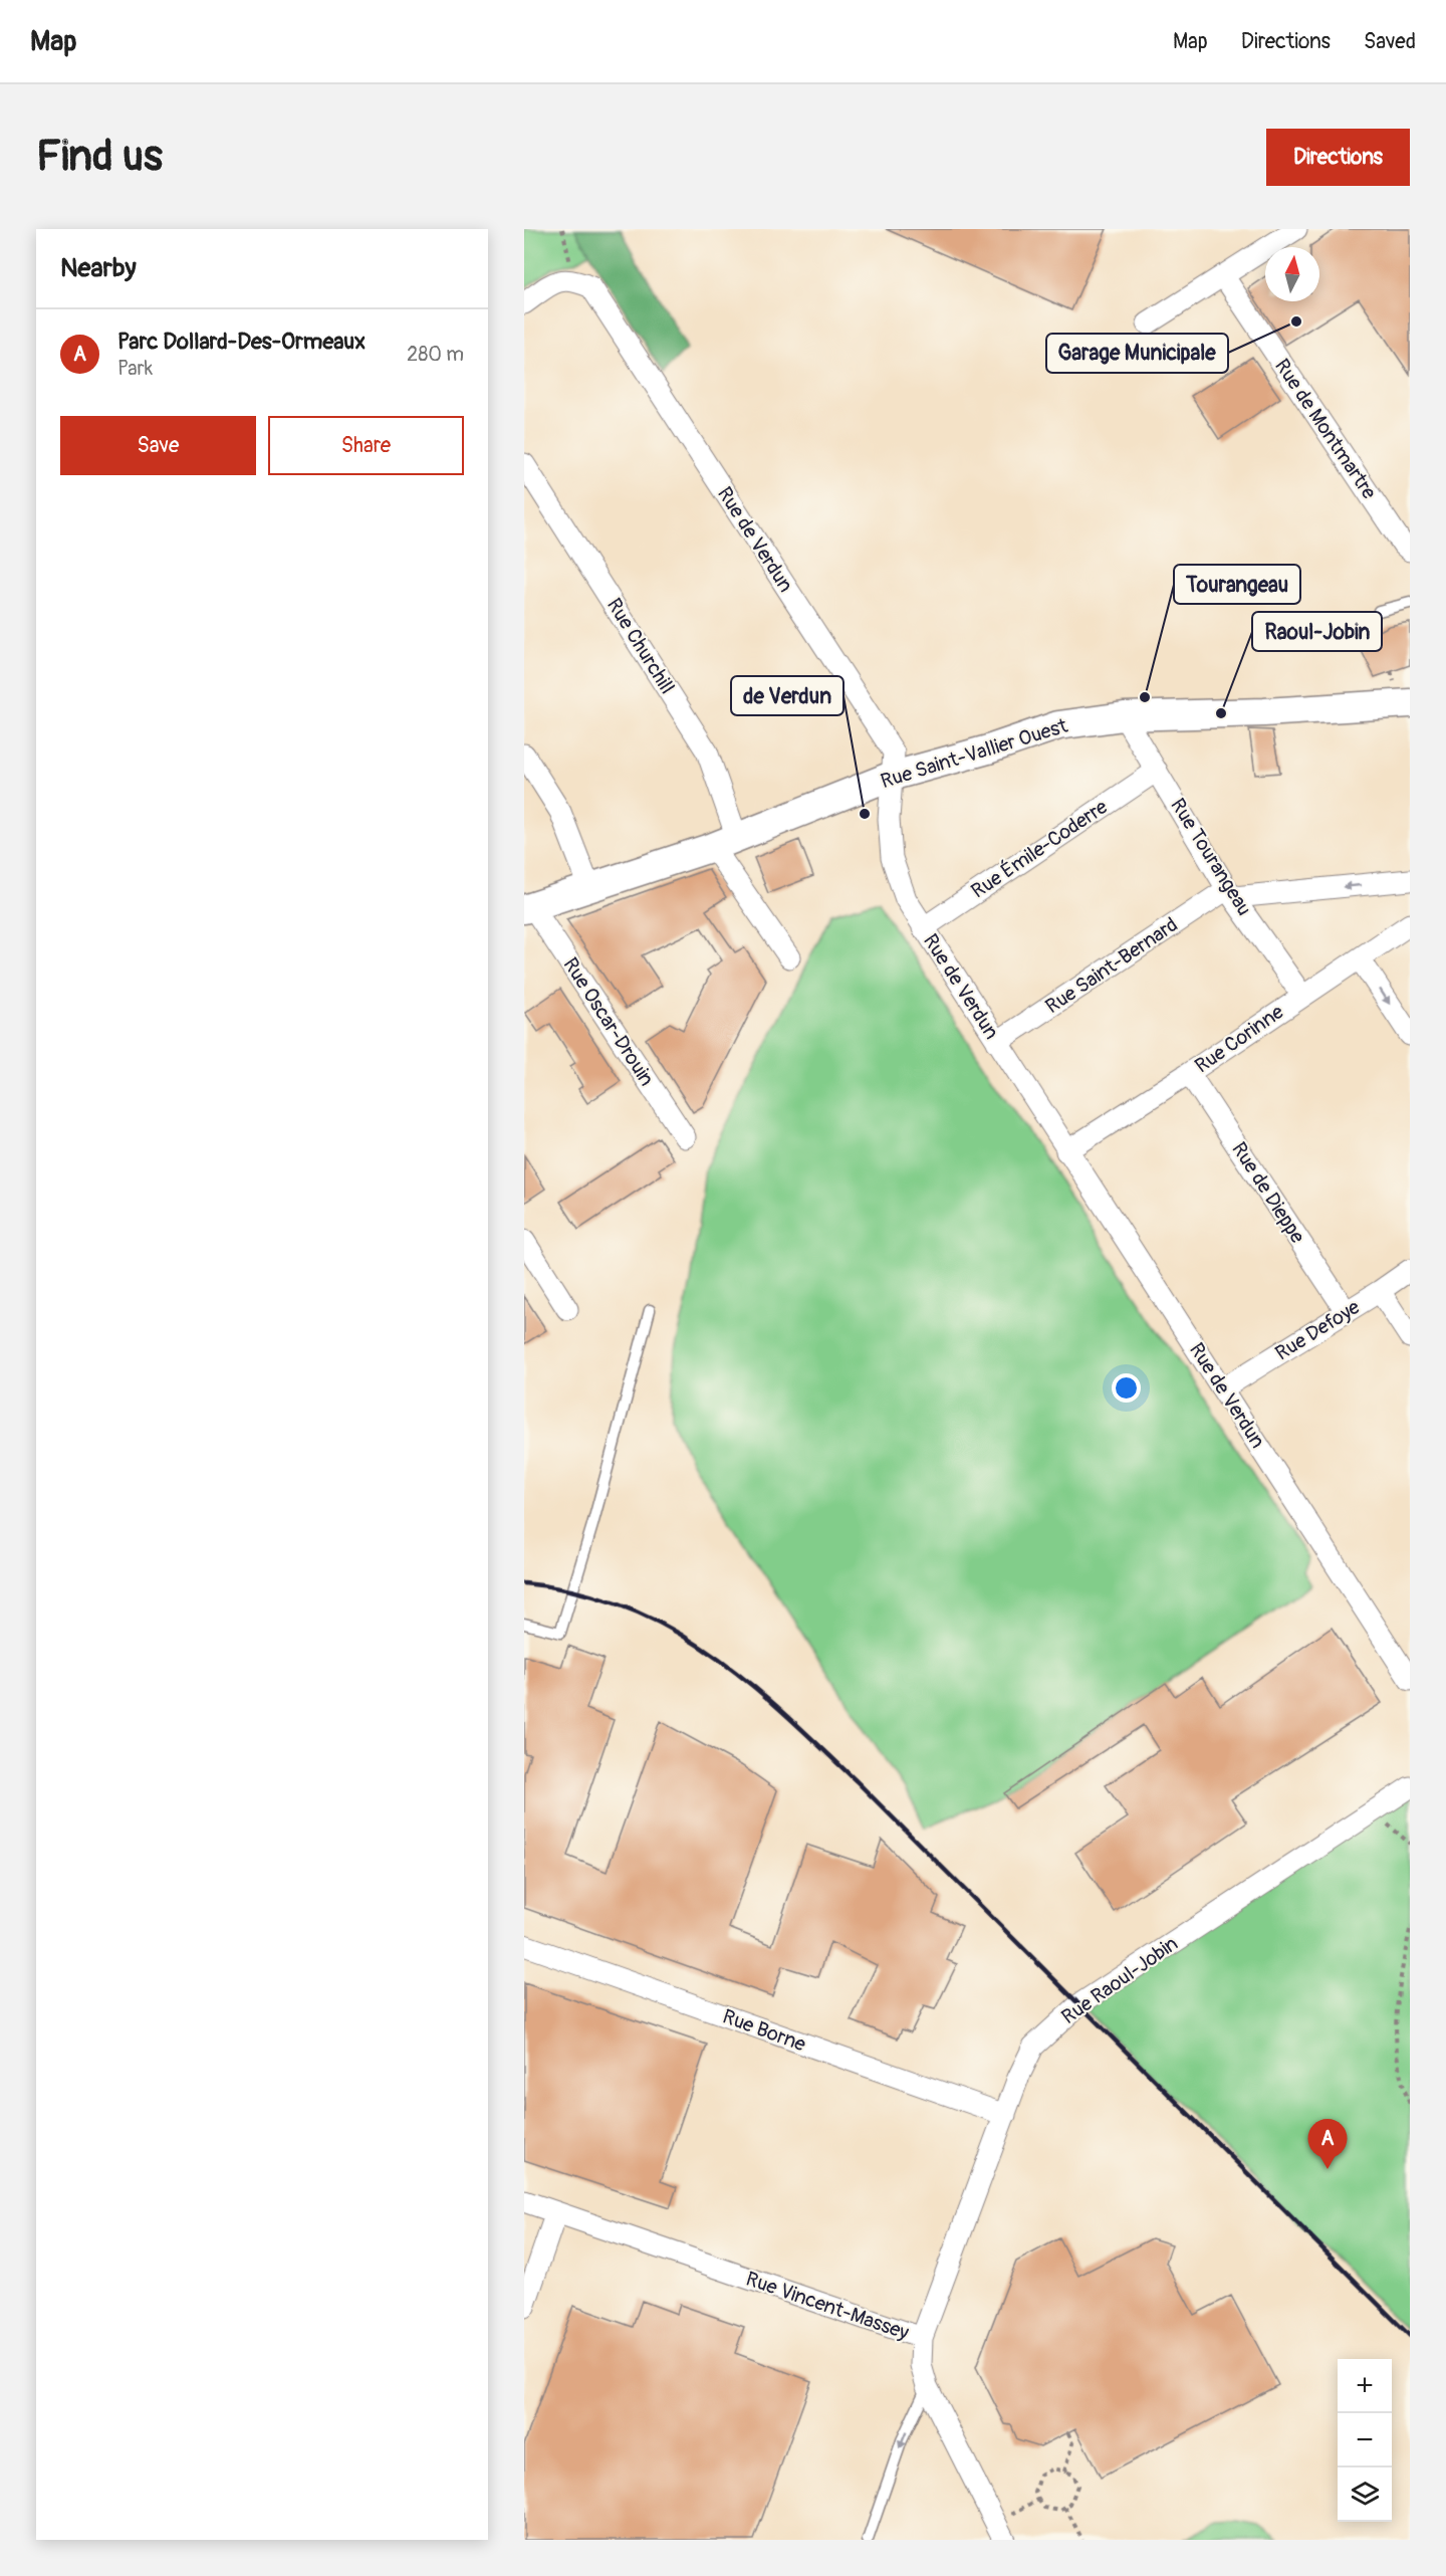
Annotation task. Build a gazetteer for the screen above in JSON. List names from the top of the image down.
{
  "streets": {
    "street": [
      "Rue de Montmartre",
      "Rue de Verdun",
      "Rue Churchill",
      "Rue Saint-Vallier Ouest",
      "Rue Émile-Coderre",
      "Rue Tourangeau",
      "Rue Saint-Bernard",
      "Rue Oscar-Drouin",
      "Rue Corinne",
      "Rue de Dieppe",
      "Rue Defoye",
      "Rue Raoul-Jobin",
      "Rue Borne",
      "Rue Vincent-Massey"
    ]
  },
  "crossings": [
    ["Rue de Verdun", "Rue Saint-Vallier Ouest"],
    ["Rue de Verdun", "Rue Émile-Coderre"],
    ["Rue de Verdun", "Rue Saint-Bernard"],
    ["Rue de Verdun", "Rue Corinne"],
    ["Rue de Verdun", "Rue Defoye"],
    ["Rue Churchill", "Rue Saint-Vallier Ouest"],
    ["Rue Saint-Vallier Ouest", "Rue Tourangeau"],
    ["Rue Saint-Vallier Ouest", "Rue Oscar-Drouin"],
    ["Rue Émile-Coderre", "Rue Tourangeau"],
    ["Rue Tourangeau", "Rue Saint-Bernard"],
    ["Rue Tourangeau", "Rue Corinne"],
    ["Rue Corinne", "Rue de Dieppe"],
    ["Rue de Dieppe", "Rue Defoye"],
    ["Rue Raoul-Jobin", "Rue Borne"],
    ["Rue Raoul-Jobin", "Rue Vincent-Massey"]
  ],
  "one_way": ["Rue Saint-Bernard"],
  "places": [
    "Garage Municipale",
    "Tourangeau",
    "Raoul-Jobin",
    "de Verdun"
  ],
  "north": "top",
  "page": {
    "header": "Map",
    "nav": ["Map", "Directions", "Saved"],
    "buttons": [
      "Directions",
      ["Save", "Share"]
    ],
    "title": "Find us",
    "heading": "Nearby",
    "list": [
      {
        "mark": "A",
        "name": "Parc Dollard-Des-Ormeaux",
        "note": "Park",
        "value": "280 m"
      }
    ],
    "pins": "A",
    "map_buttons": ["+", "−"]
  }
}
